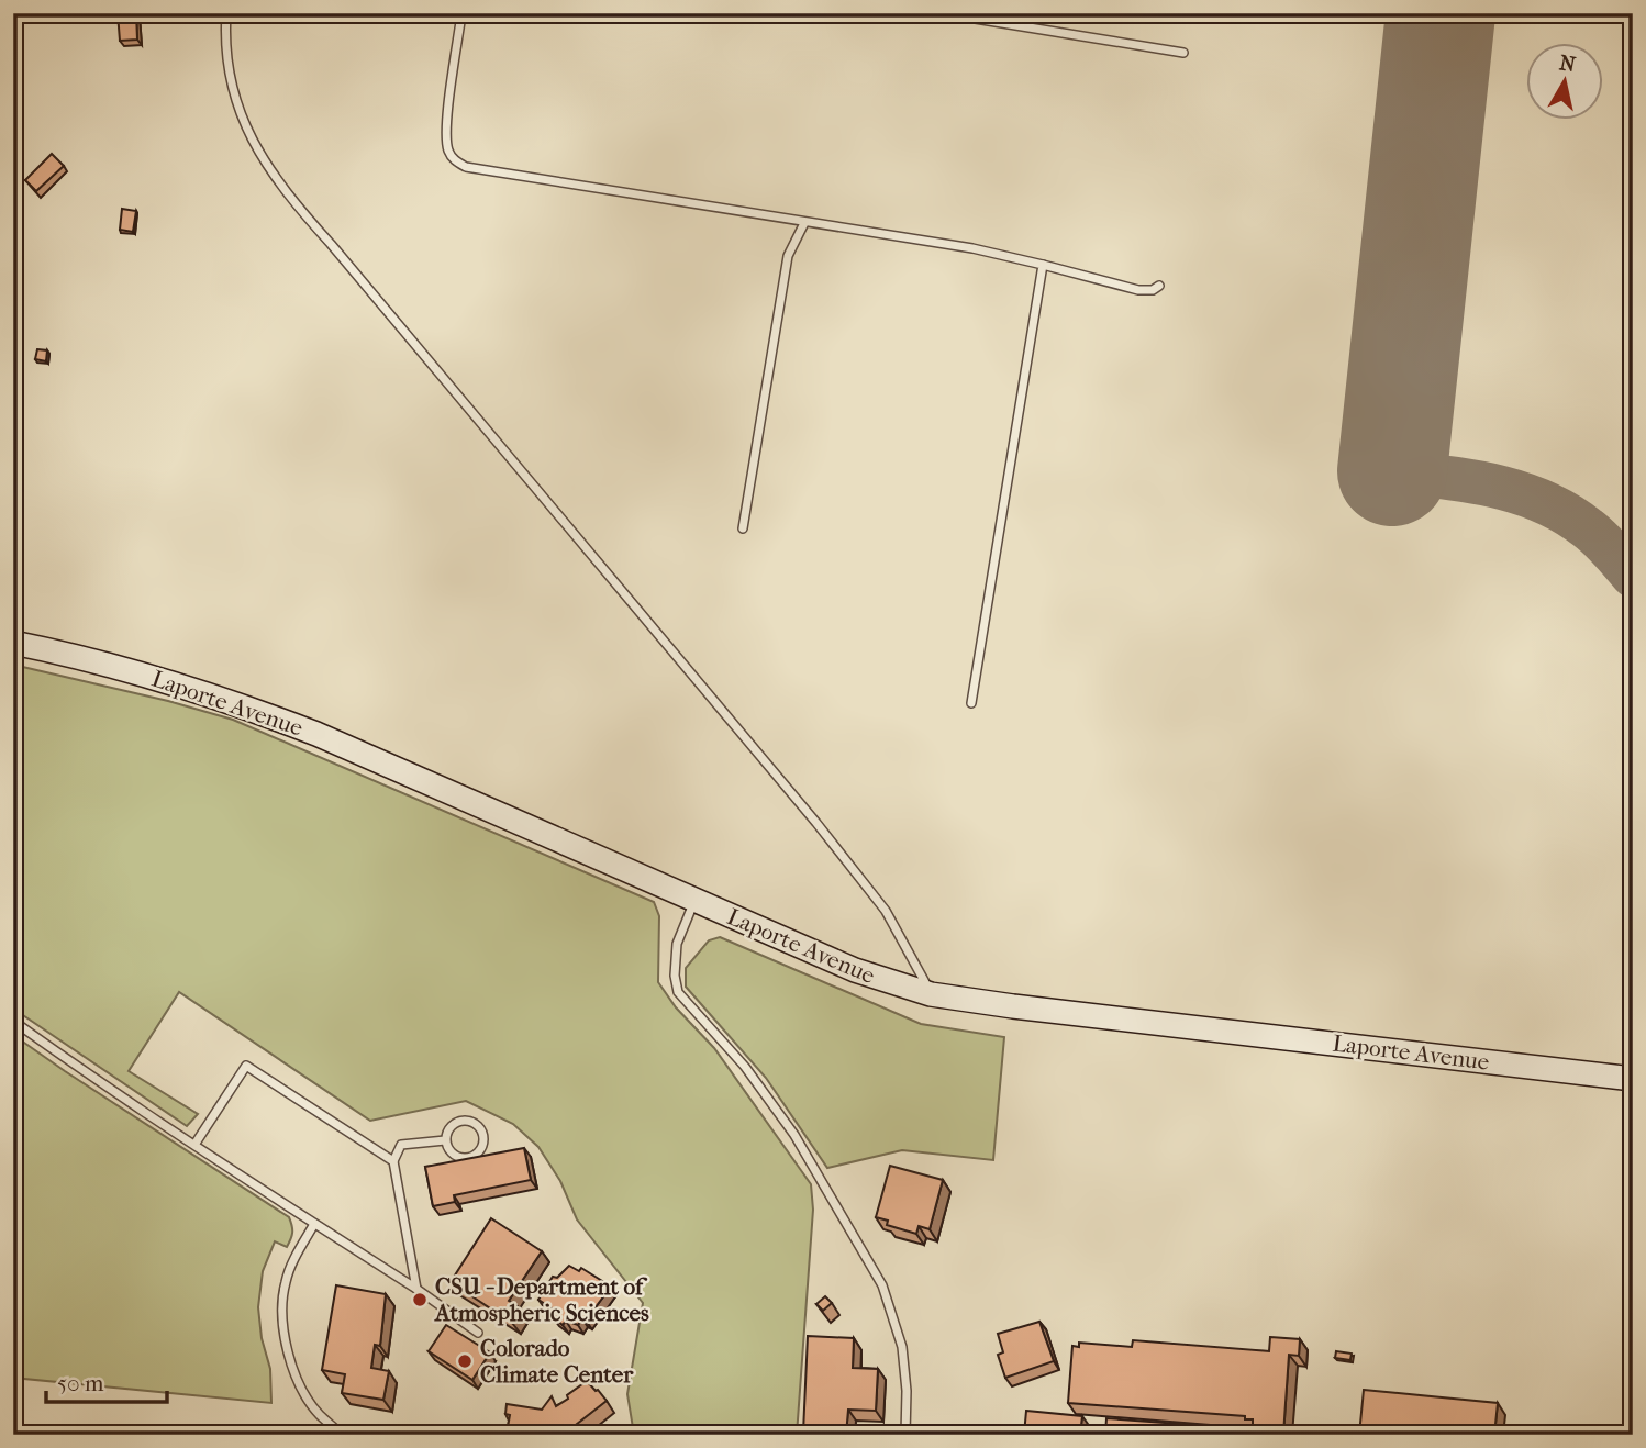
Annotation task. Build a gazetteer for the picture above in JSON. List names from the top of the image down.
{
  "streets": {
    "street": ["Laporte Avenue"]
  },
  "places": ["CSU - Department of Atmospheric Sciences", "Colorado Climate Center"],
  "scale_bar": "50 m",
  "north": "top"
}
